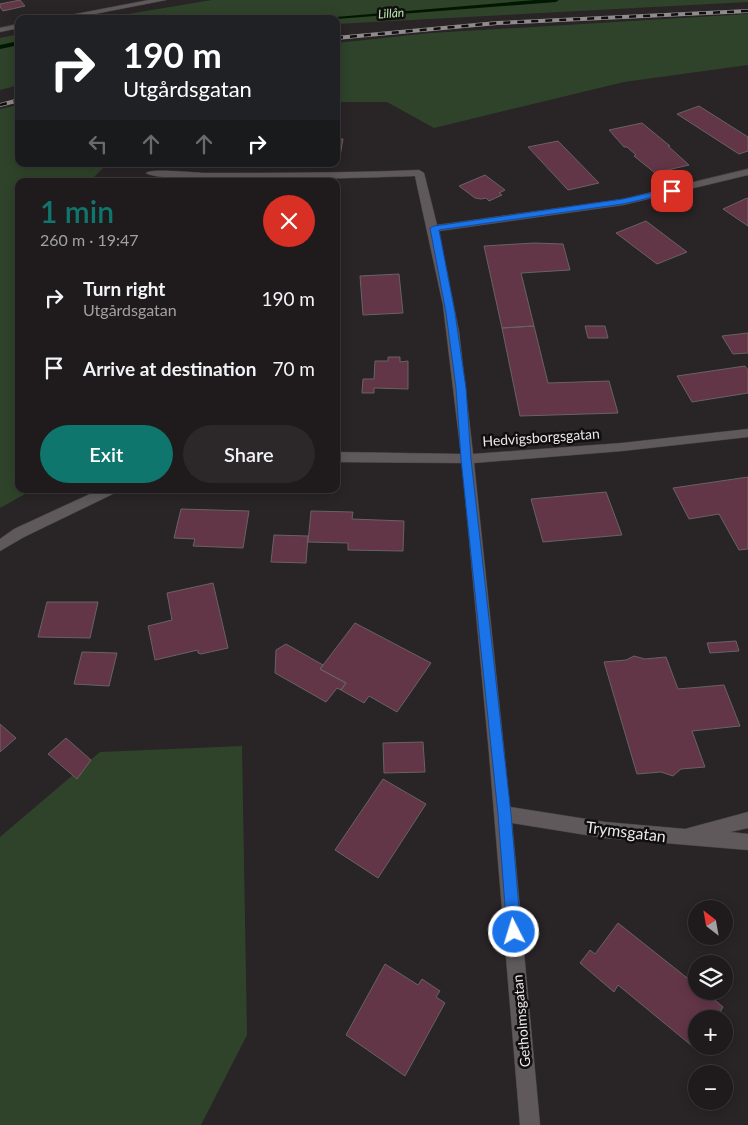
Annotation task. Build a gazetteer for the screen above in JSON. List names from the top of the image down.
{
  "streets": {
    "street": ["Hedvigsborgsgatan", "Trymsgatan", "Getholmsgatan"]
  },
  "crossings": [
    ["Hedvigsborgsgatan", "Getholmsgatan"],
    ["Trymsgatan", "Getholmsgatan"]
  ],
  "water": ["Lillån"],
  "north": "top left",
  "page": {
    "turn": ["190 m", "Utgårdsgatan"],
    "heading": ["1 min", "260 m · 19:47"],
    "list": [
      {
        "name": "Turn right",
        "note": "Utgårdsgatan",
        "value": "190 m"
      },
      {
        "name": "Arrive at destination",
        "value": "70 m"
      }
    ],
    "buttons": ["Exit", "Share"],
    "map_buttons": ["+", "−"]
  }
}
